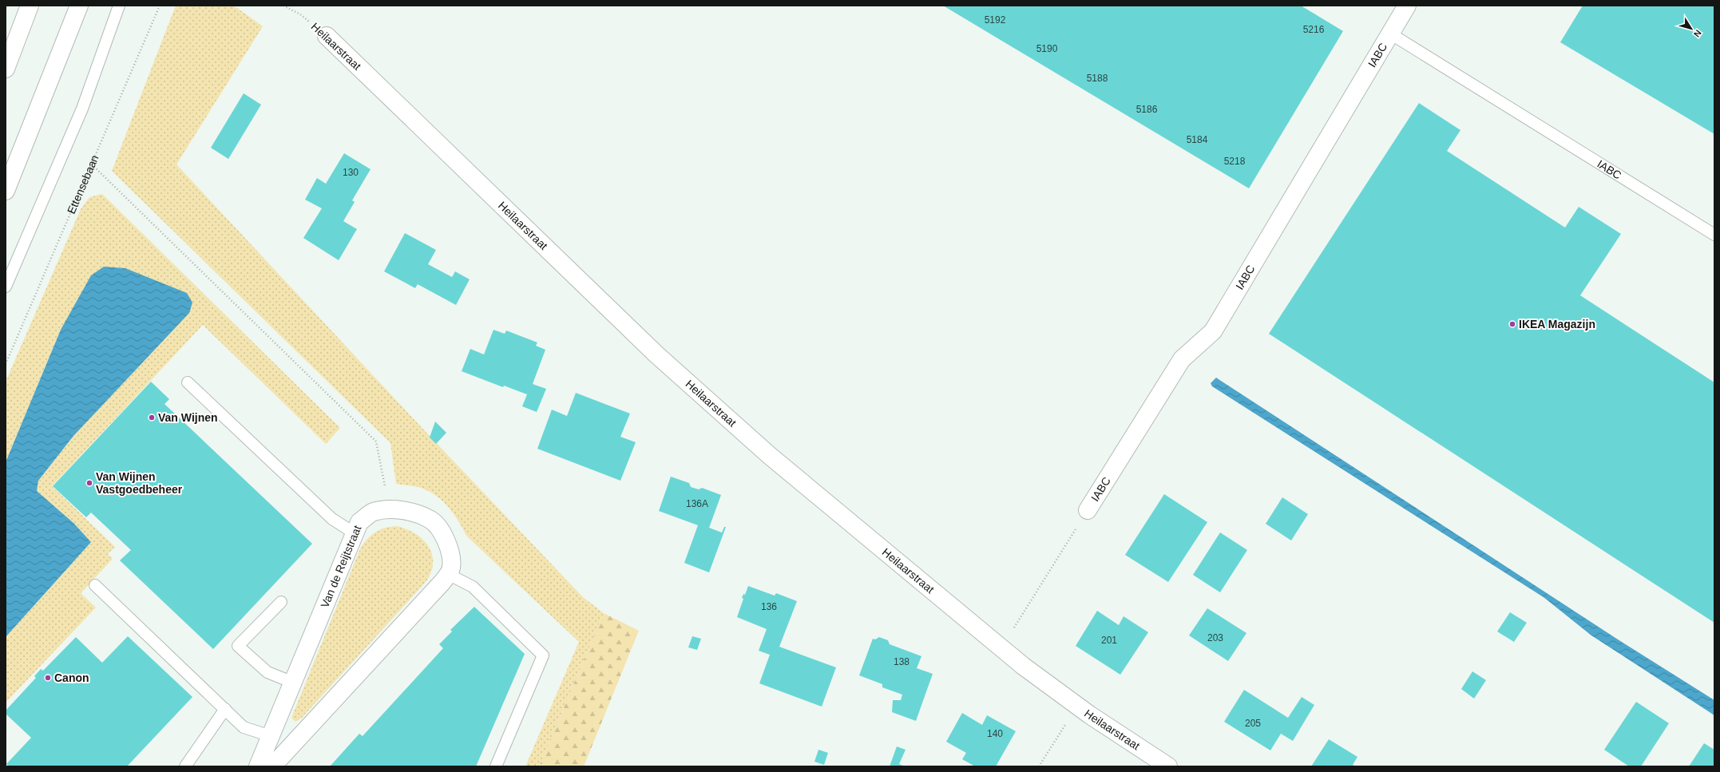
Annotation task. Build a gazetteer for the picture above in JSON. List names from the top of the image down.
{
  "streets": {
    "street": ["Heilaarstraat", "IABC", "Van de Reijtstraat"],
    "path": ["Ettensebaan"]
  },
  "places": [
    "IKEA Magazijn",
    "Van Wijnen",
    "Van Wijnen Vastgoedbeheer",
    "Canon"
  ],
  "house_numbers": [
    "5192",
    "5216",
    "5190",
    "5188",
    "5186",
    "5184",
    "5218",
    "130",
    "136A",
    "136",
    "203",
    "201",
    "138",
    "205",
    "140"
  ],
  "north": "bottom right"
}
